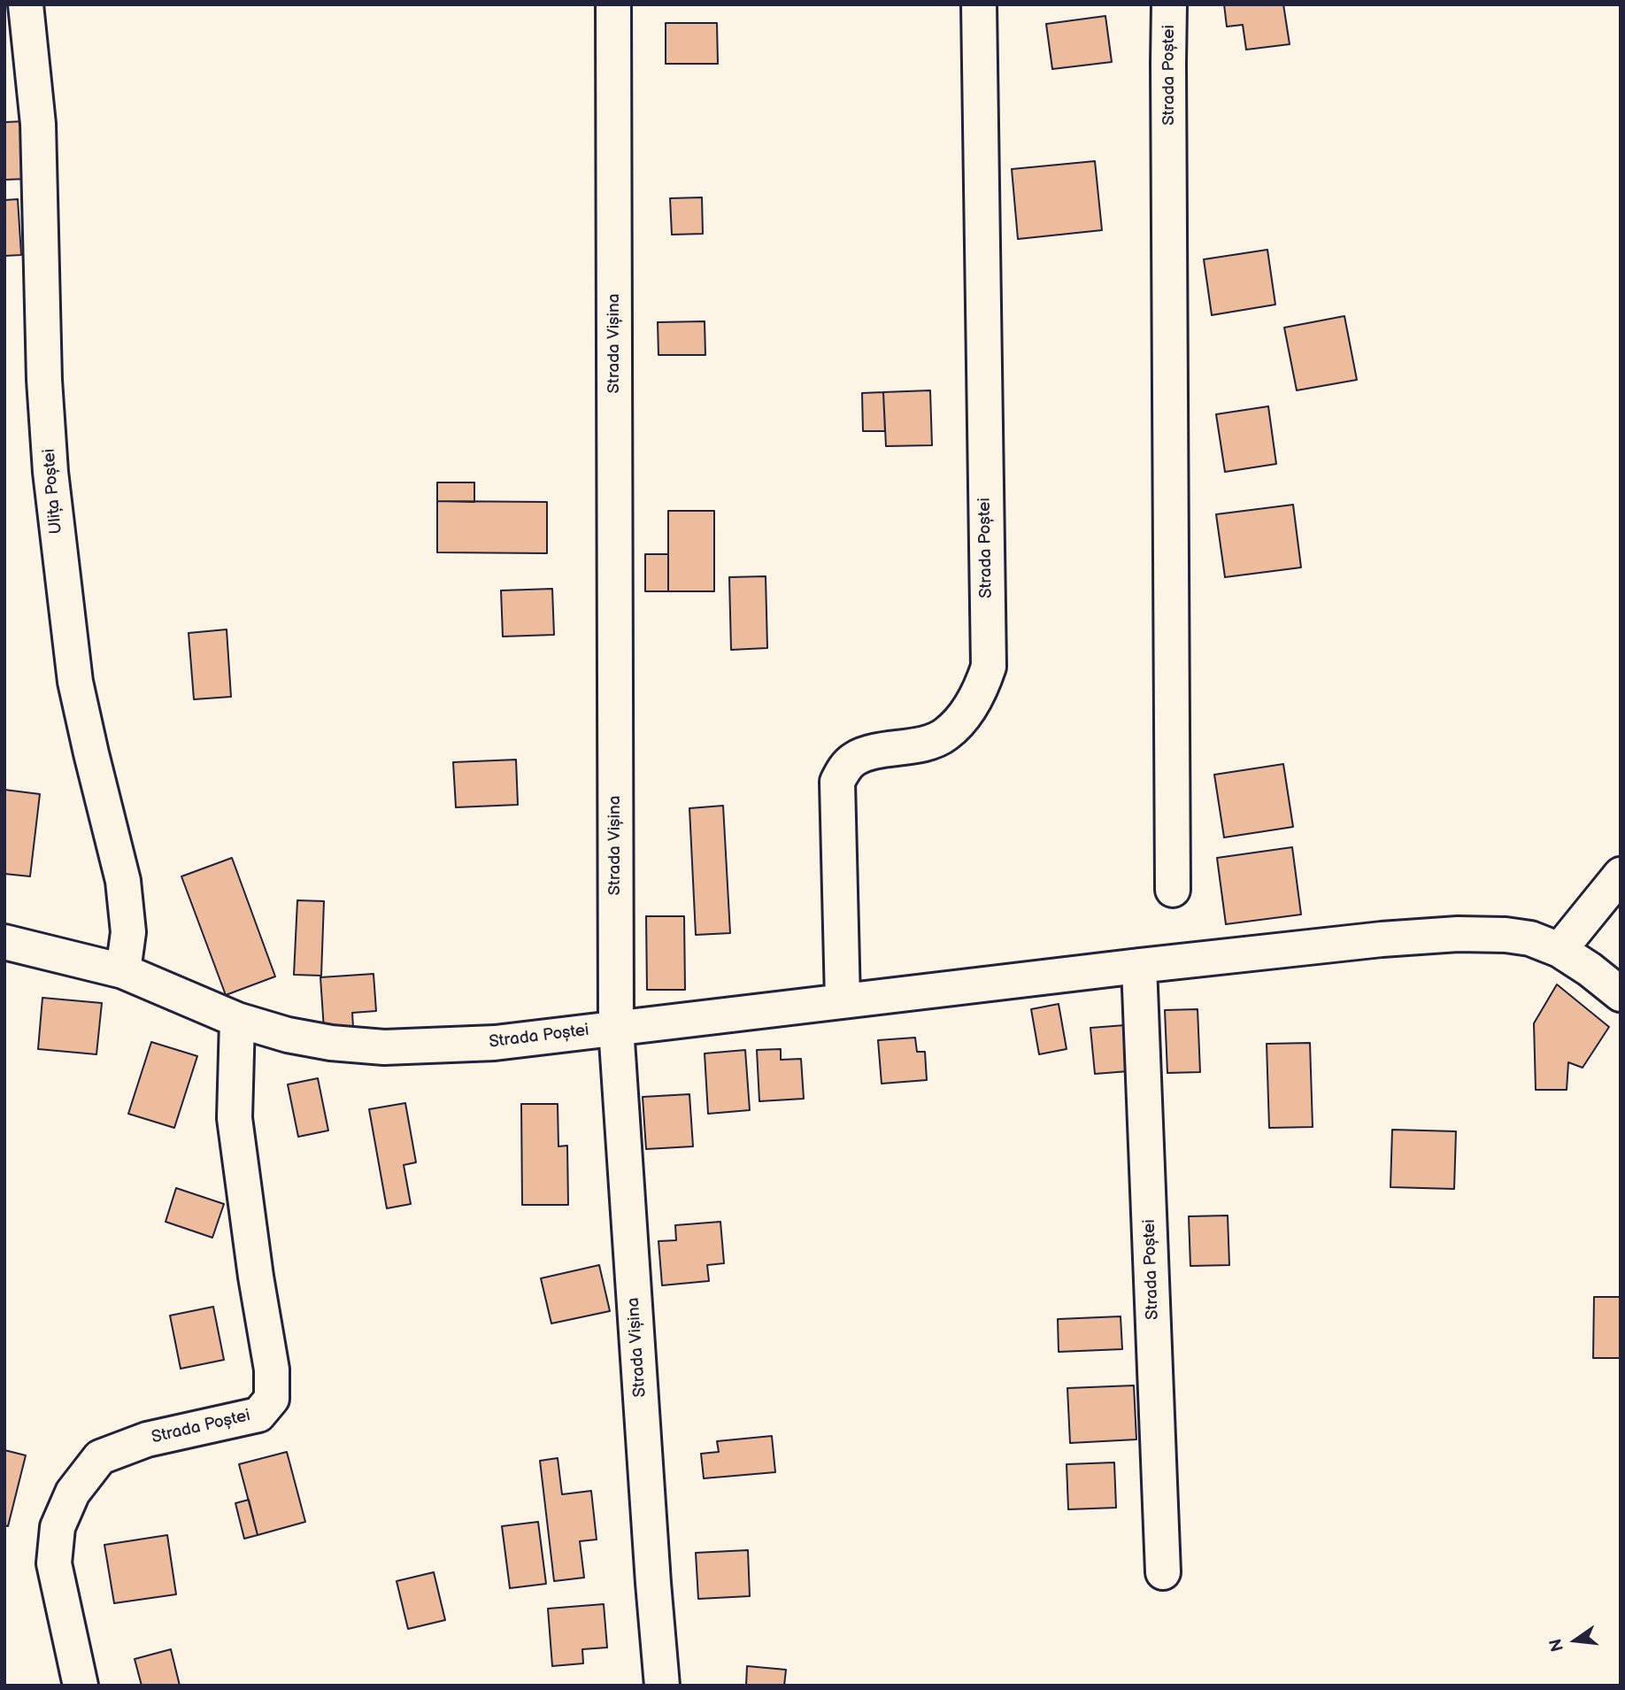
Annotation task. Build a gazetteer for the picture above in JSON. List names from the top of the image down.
{
  "streets": {
    "street": ["Strada Poștei", "Strada Vișina", "Ulița Poștei"]
  },
  "crossings": [
    ["Strada Poștei", "Strada Vișina"],
    ["Strada Poștei", "Ulița Poștei"]
  ],
  "north": "left"
}
